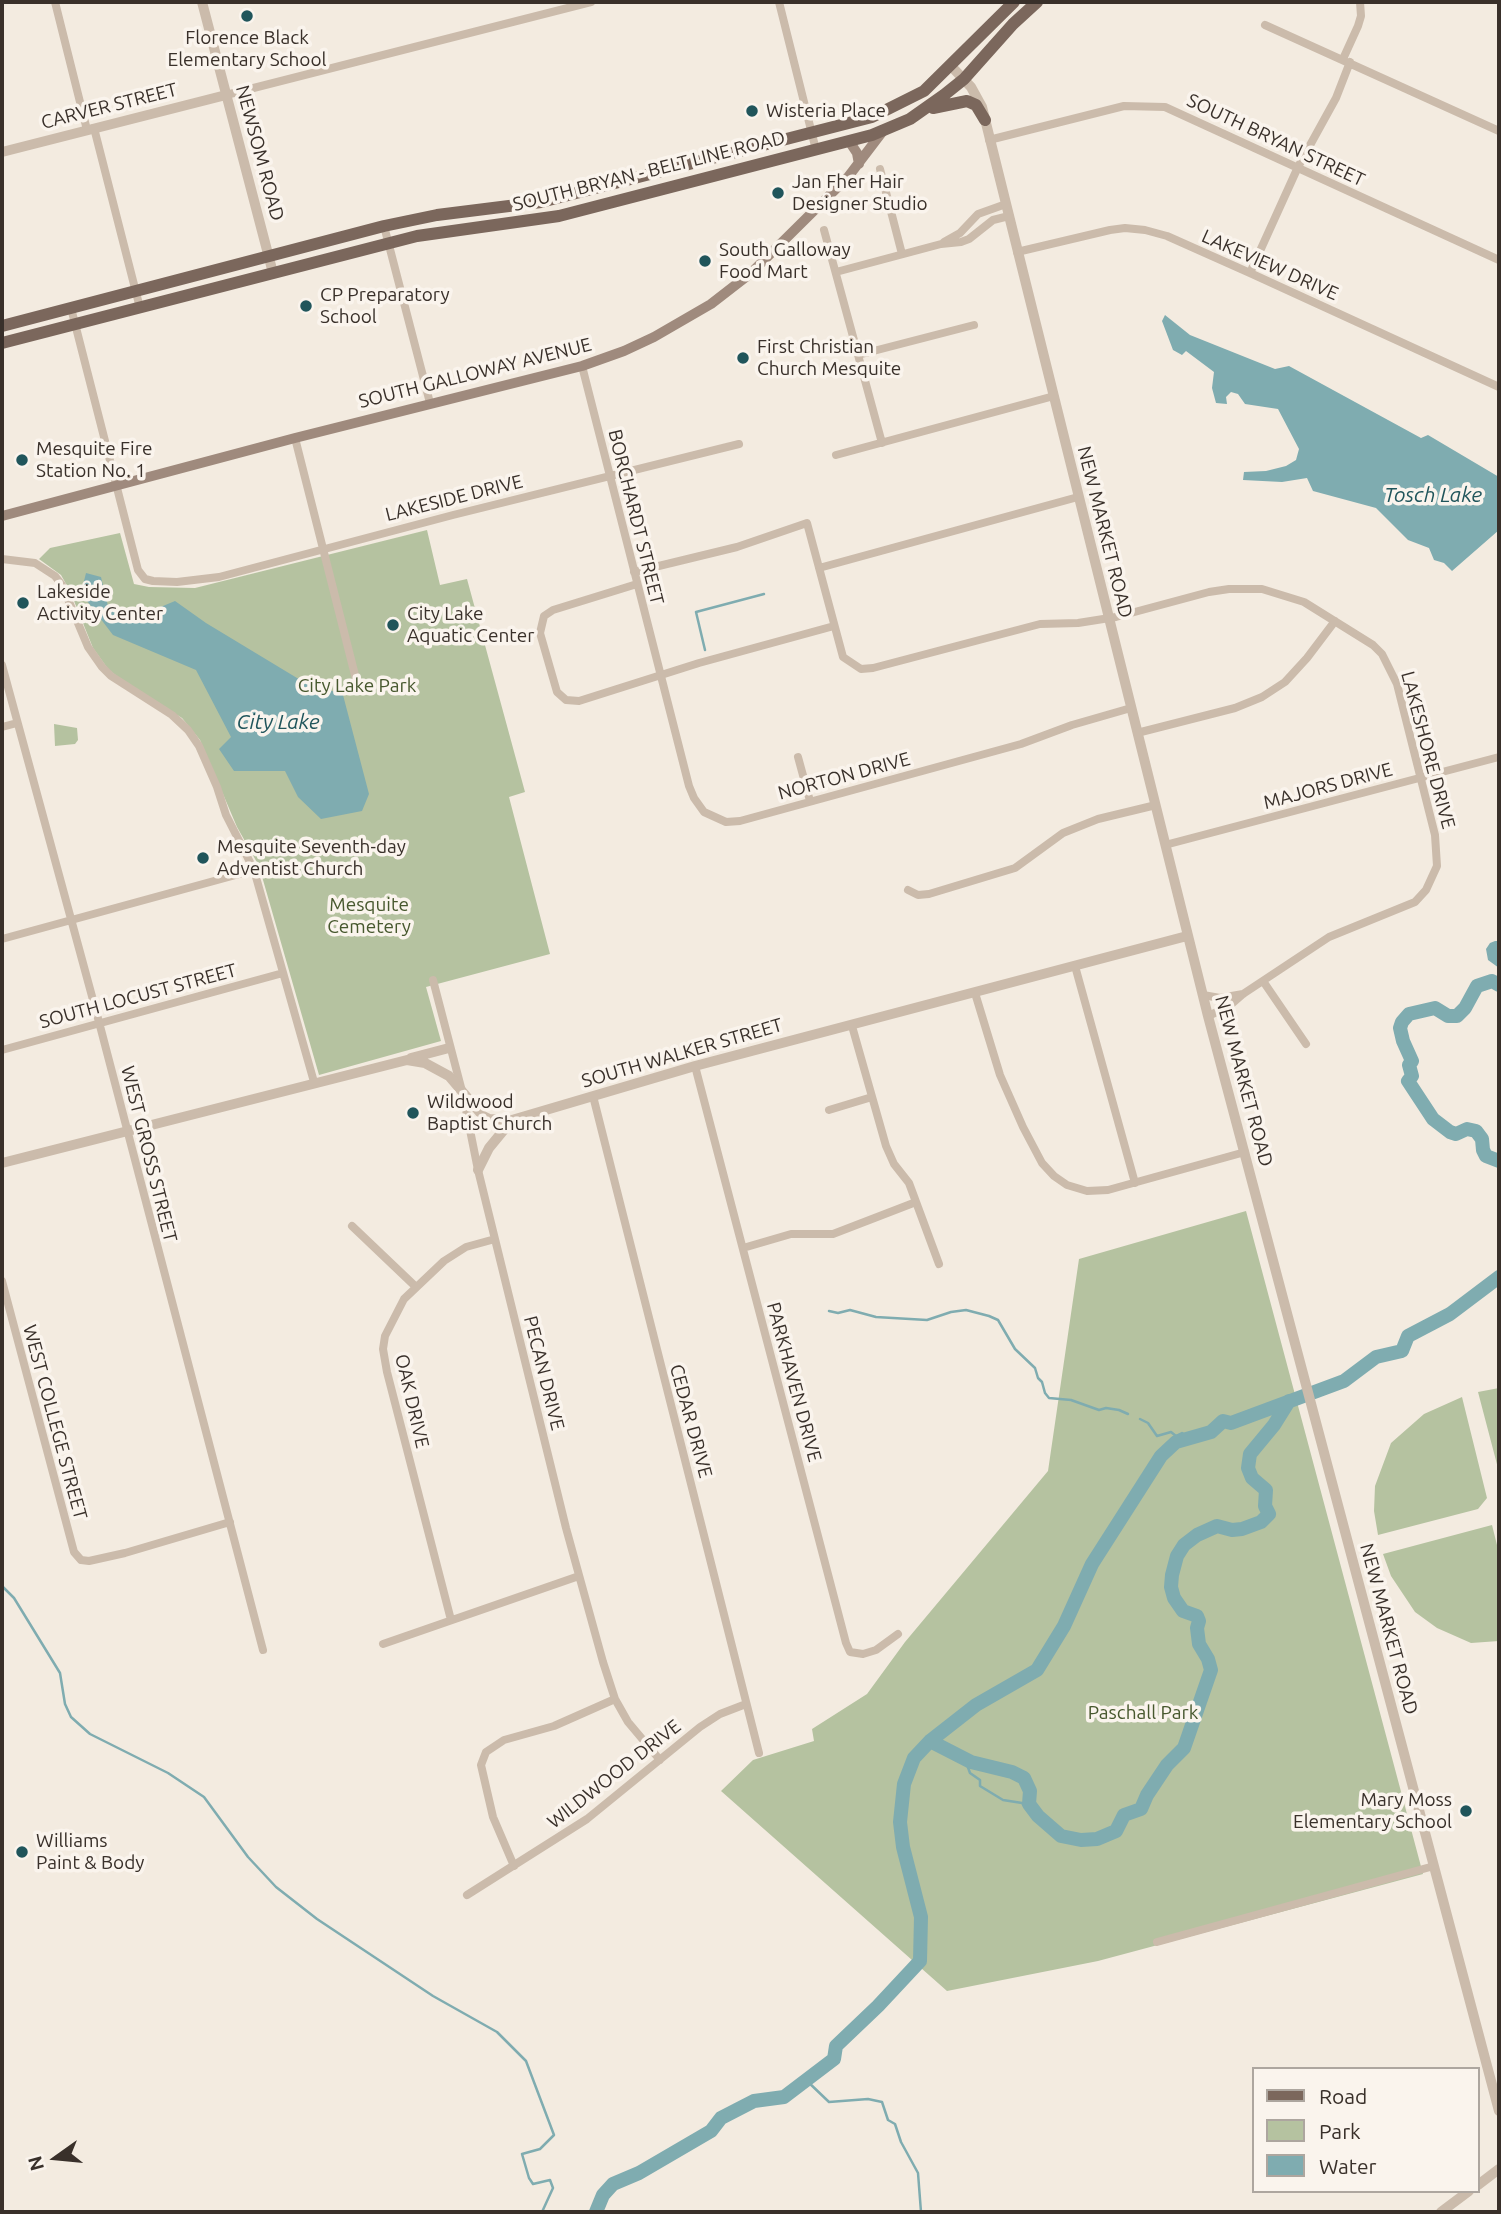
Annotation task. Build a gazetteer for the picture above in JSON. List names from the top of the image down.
{
  "streets": {
    "main road": ["SOUTH BRYAN - BELT LINE ROAD", "SOUTH GALLOWAY AVENUE"],
    "street": [
      "CARVER STREET",
      "SOUTH BRYAN STREET",
      "NEWSOM ROAD",
      "LAKEVIEW DRIVE",
      "LAKESIDE DRIVE",
      "BORCHARDT STREET",
      "NEW MARKET ROAD",
      "LAKESHORE DRIVE",
      "NORTON DRIVE",
      "MAJORS DRIVE",
      "SOUTH LOCUST STREET",
      "SOUTH WALKER STREET",
      "WEST GROSS STREET",
      "PECAN DRIVE",
      "PARKHAVEN DRIVE",
      "OAK DRIVE",
      "CEDAR DRIVE",
      "WEST COLLEGE STREET",
      "WILDWOOD DRIVE"
    ]
  },
  "crossings": [
    ["CARVER STREET", "NEWSOM ROAD"],
    ["SOUTH BRYAN STREET", "NEW MARKET ROAD"],
    ["NEWSOM ROAD", "SOUTH BRYAN - BELT LINE ROAD"],
    ["SOUTH BRYAN - BELT LINE ROAD", "SOUTH GALLOWAY AVENUE"],
    ["SOUTH BRYAN - BELT LINE ROAD", "NEW MARKET ROAD"],
    ["LAKEVIEW DRIVE", "NEW MARKET ROAD"],
    ["SOUTH GALLOWAY AVENUE", "LAKESIDE DRIVE"],
    ["SOUTH GALLOWAY AVENUE", "BORCHARDT STREET"],
    ["LAKESIDE DRIVE", "BORCHARDT STREET"],
    ["BORCHARDT STREET", "LAKESHORE DRIVE"],
    ["BORCHARDT STREET", "NORTON DRIVE"],
    ["NEW MARKET ROAD", "LAKESHORE DRIVE"],
    ["NEW MARKET ROAD", "NORTON DRIVE"],
    ["NEW MARKET ROAD", "MAJORS DRIVE"],
    ["NEW MARKET ROAD", "SOUTH WALKER STREET"],
    ["LAKESHORE DRIVE", "MAJORS DRIVE"],
    ["SOUTH LOCUST STREET", "WEST GROSS STREET"],
    ["SOUTH WALKER STREET", "PECAN DRIVE"],
    ["SOUTH WALKER STREET", "PARKHAVEN DRIVE"],
    ["SOUTH WALKER STREET", "CEDAR DRIVE"],
    ["WEST GROSS STREET", "WEST COLLEGE STREET"],
    ["PECAN DRIVE", "OAK DRIVE"],
    ["PECAN DRIVE", "WILDWOOD DRIVE"],
    ["CEDAR DRIVE", "WILDWOOD DRIVE"]
  ],
  "water": ["Tosch Lake", "City Lake"],
  "parks": ["City Lake Park", "Mesquite Cemetery", "Paschall Park"],
  "places": [
    "Florence Black Elementary School",
    "Wisteria Place",
    "Jan Fher Hair Designer Studio",
    "South Galloway Food Mart",
    "CP Preparatory School",
    "First Christian Church Mesquite",
    "Mesquite Fire Station No. 1",
    "Lakeside Activity Center",
    "City Lake Aquatic Center",
    "Mesquite Seventh-day Adventist Church",
    "Wildwood Baptist Church",
    "Mary Moss Elementary School",
    "Williams Paint & Body"
  ],
  "legend": ["Road", "Park", "Water"],
  "north": "left"
}
